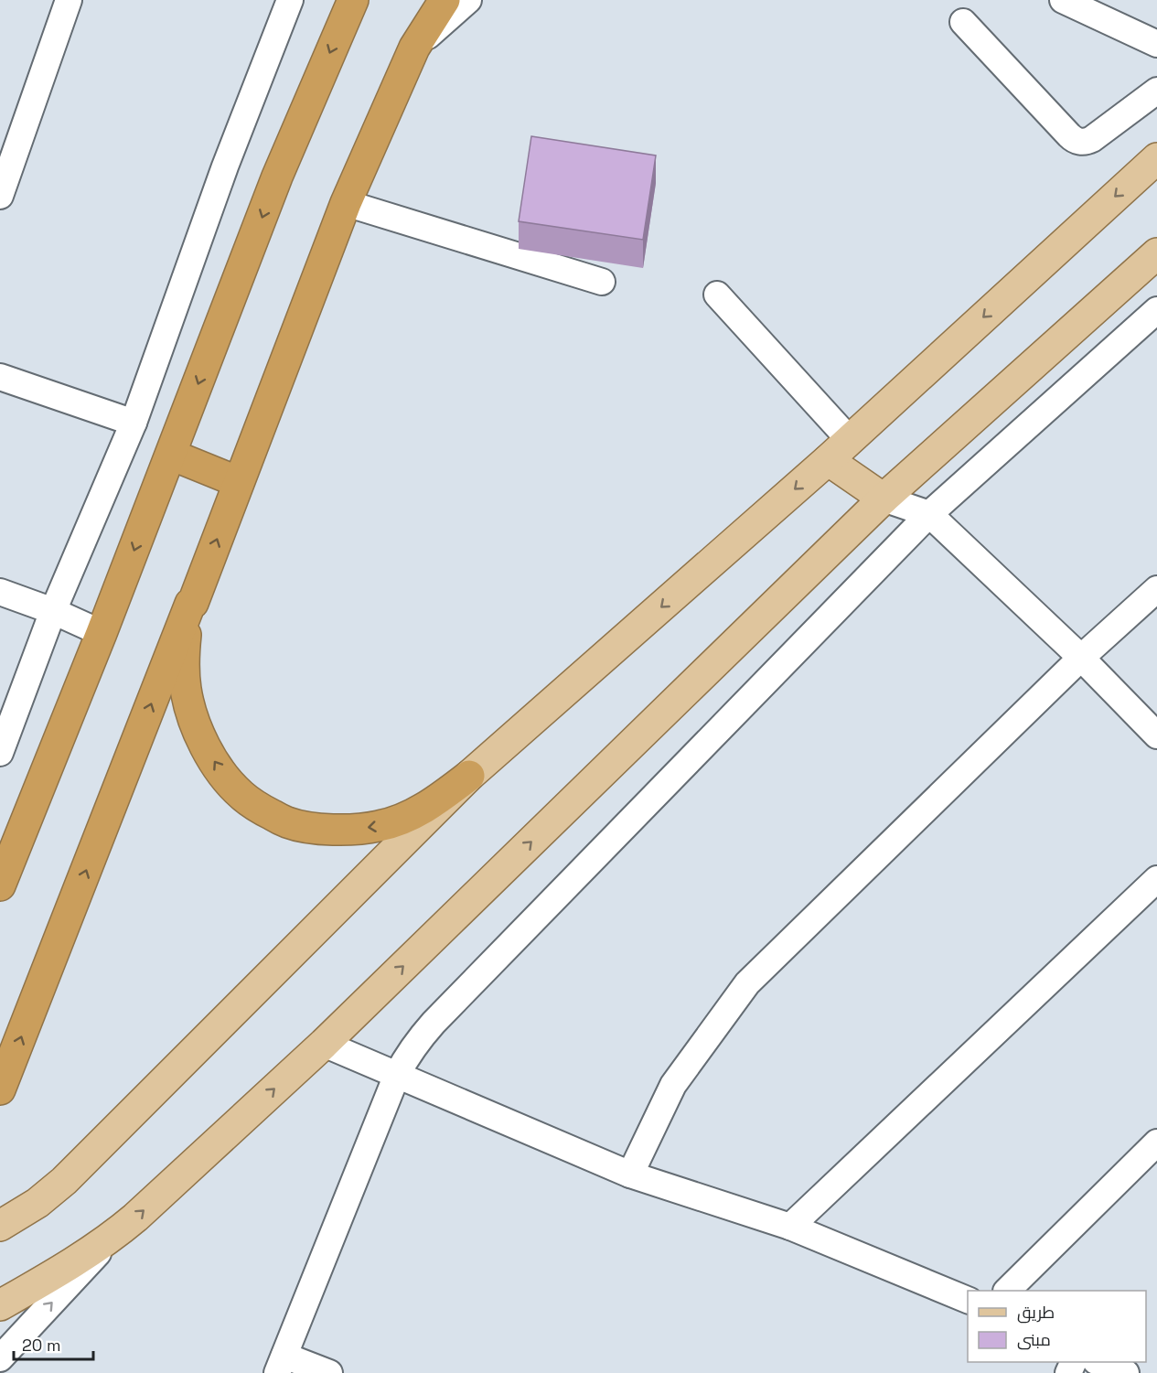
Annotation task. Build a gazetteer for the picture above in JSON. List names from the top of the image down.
{
  "legend": ["طريق", "مبنى"],
  "scale_bar": "20 m"
}
